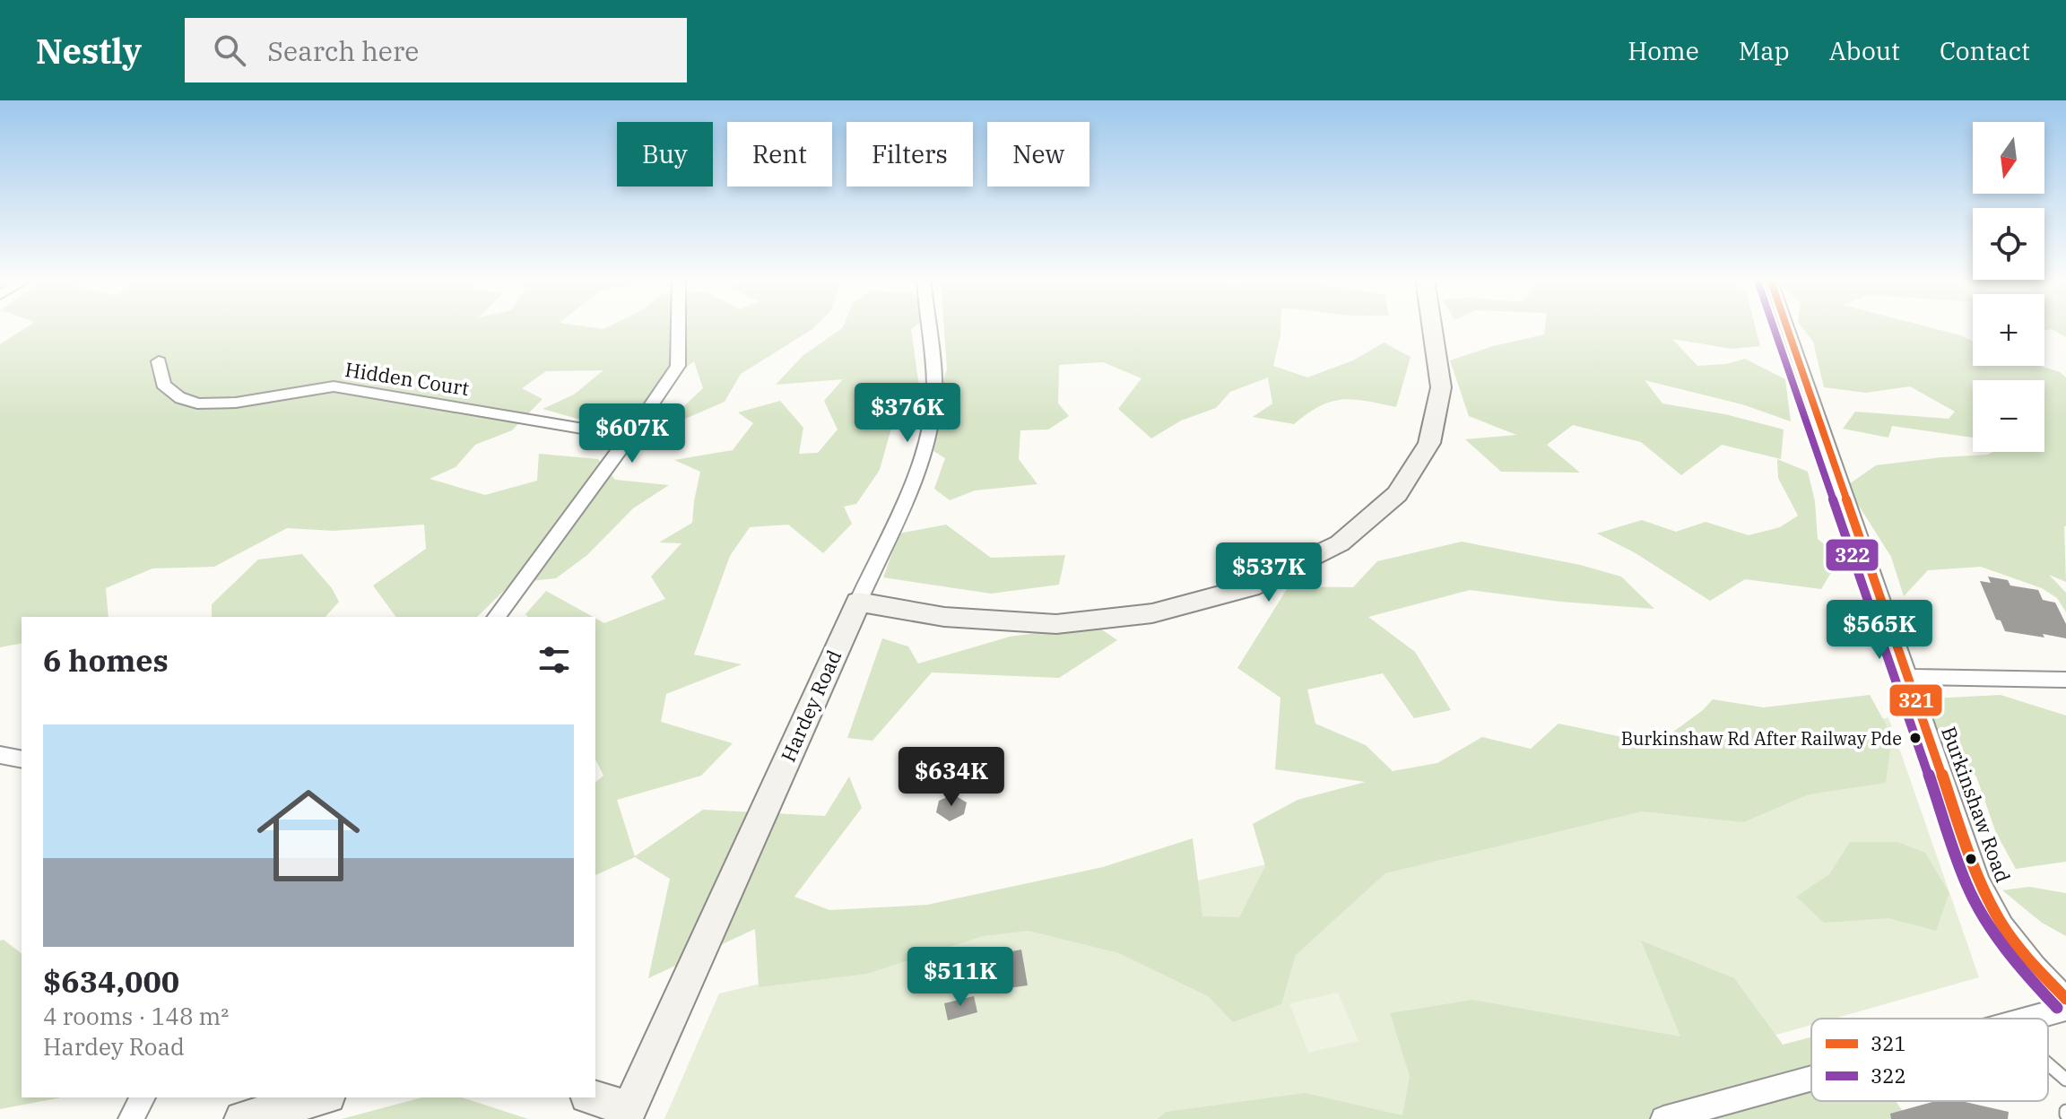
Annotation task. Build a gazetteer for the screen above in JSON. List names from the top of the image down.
{
  "streets": {
    "street": ["Hidden Court", "Hardey Road", "Burkinshaw Road"]
  },
  "places": ["Burkinshaw Rd After Railway Pde"],
  "lines": ["transit line 321", "transit line 322"],
  "legend": ["321", "322"],
  "north": "bottom",
  "page": {
    "header": "Nestly",
    "search": "Search here",
    "nav": [
      "Home",
      "Map",
      "About",
      "Contact"
    ],
    "map_buttons": ["+", "−"],
    "chip": [
      "Buy",
      "Rent",
      "Filters",
      "New"
    ],
    "price": [
      "$376K",
      "$607K",
      "$537K",
      "$565K",
      "$634K",
      "$511K"
    ],
    "heading": "6 homes",
    "list": [
      {
        "name": "$634,000",
        "note": "4 rooms · 148 m² · Hardey Road"
      }
    ]
  }
}
